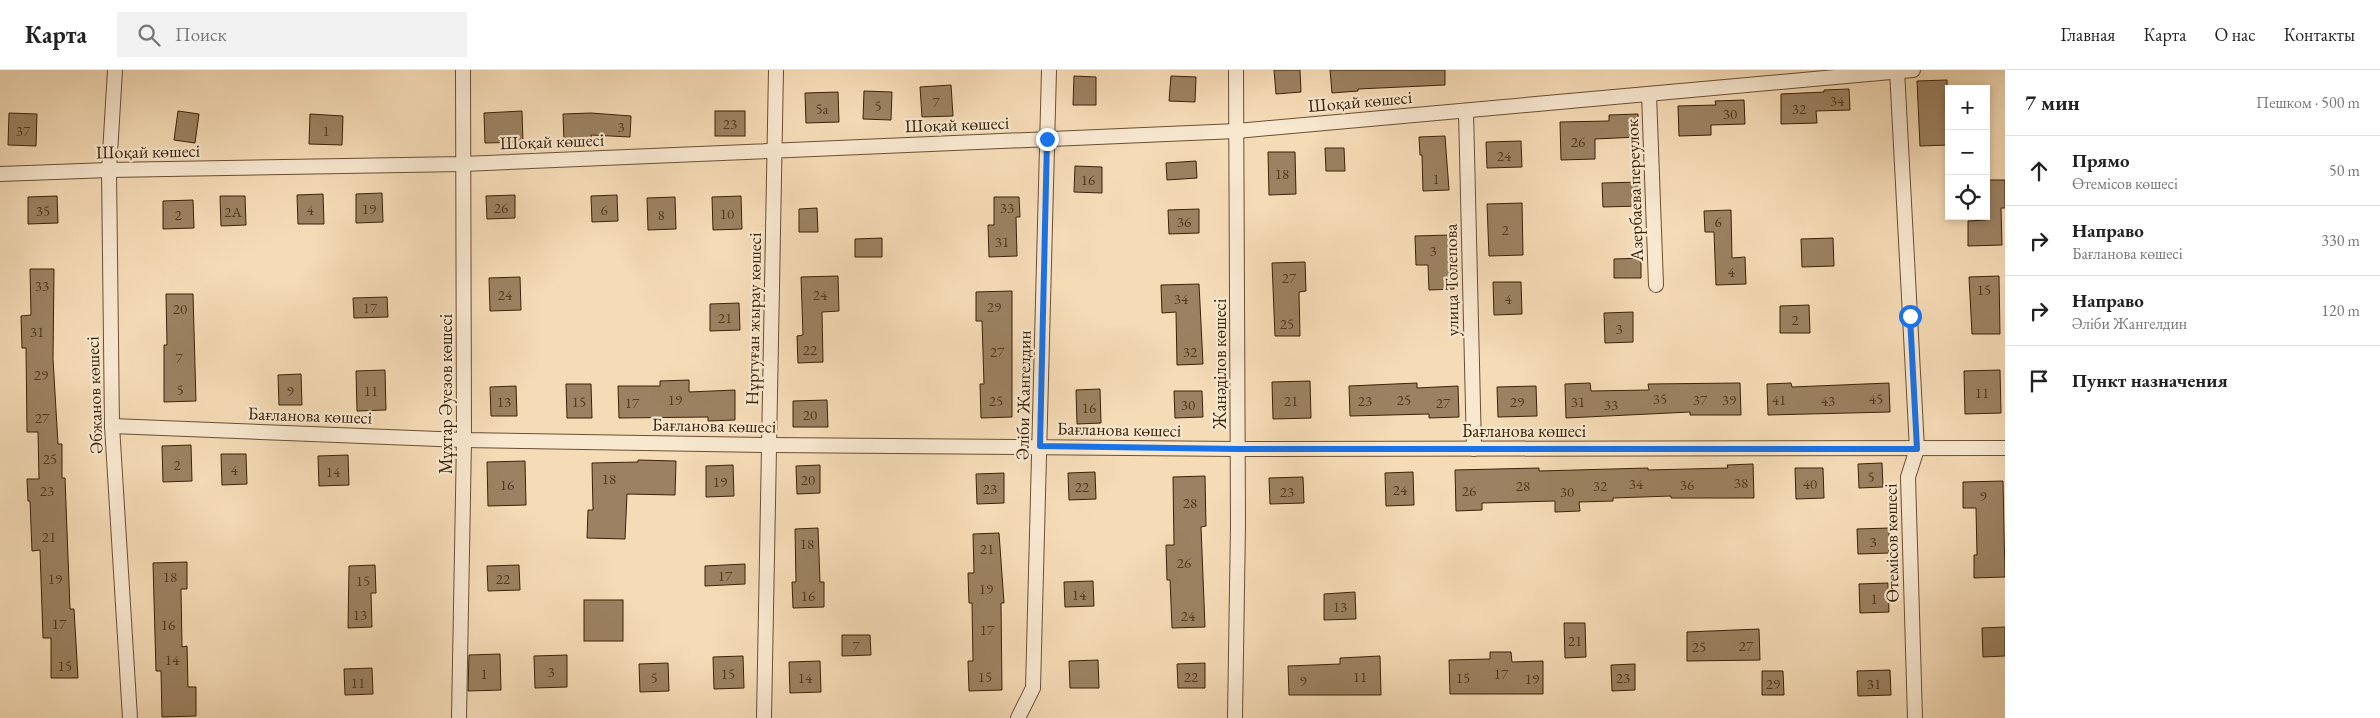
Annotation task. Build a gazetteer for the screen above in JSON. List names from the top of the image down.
{
  "streets": {
    "street": [
      "Шоқай көшесі",
      "Азербаева переулок",
      "улица Толепова",
      "Нұртуған жырау көшесі",
      "Жанәділов көшесі",
      "Мұхтар Әуезов көшесі",
      "Әбжанов көшесі",
      "Әліби Жангелдин",
      "Бағланова көшесі",
      "Өтемісов көшесі"
    ]
  },
  "crossings": [
    ["Шоқай көшесі", "Азербаева переулок"],
    ["Шоқай көшесі", "улица Толепова"],
    ["Шоқай көшесі", "Нұртуған жырау көшесі"],
    ["Шоқай көшесі", "Жанәділов көшесі"],
    ["Шоқай көшесі", "Мұхтар Әуезов көшесі"],
    ["Шоқай көшесі", "Әбжанов көшесі"],
    ["Шоқай көшесі", "Әліби Жангелдин"],
    ["Шоқай көшесі", "Өтемісов көшесі"],
    ["улица Толепова", "Бағланова көшесі"],
    ["Нұртуған жырау көшесі", "Бағланова көшесі"],
    ["Жанәділов көшесі", "Бағланова көшесі"],
    ["Мұхтар Әуезов көшесі", "Бағланова көшесі"],
    ["Әбжанов көшесі", "Бағланова көшесі"],
    ["Әліби Жангелдин", "Бағланова көшесі"],
    ["Бағланова көшесі", "Өтемісов көшесі"]
  ],
  "house_numbers": [
    "34",
    "7",
    "5",
    "5а",
    "32",
    "30",
    "23",
    "3",
    "37",
    "1",
    "26",
    "24",
    "18",
    "1",
    "16",
    "26",
    "33",
    "19",
    "4",
    "6",
    "35",
    "2А",
    "10",
    "2",
    "8",
    "36",
    "6",
    "2",
    "31",
    "3",
    "4",
    "27",
    "33",
    "15",
    "24",
    "24",
    "34",
    "4",
    "29",
    "17",
    "20",
    "21",
    "2",
    "25",
    "3",
    "31",
    "22",
    "27",
    "32",
    "7",
    "29",
    "5",
    "9",
    "11",
    "11",
    "35",
    "45",
    "19",
    "25",
    "37",
    "39",
    "41",
    "25",
    "21",
    "23",
    "43",
    "13",
    "15",
    "29",
    "31",
    "17",
    "27",
    "30",
    "33",
    "16",
    "20",
    "27",
    "25",
    "2",
    "4",
    "14",
    "5",
    "18",
    "20",
    "19",
    "38",
    "34",
    "40",
    "16",
    "36",
    "28",
    "32",
    "22",
    "23",
    "24",
    "23",
    "26",
    "23",
    "30",
    "9",
    "28",
    "21",
    "3",
    "18",
    "21",
    "26",
    "17",
    "18",
    "19",
    "22",
    "15",
    "19",
    "14",
    "16",
    "1",
    "13",
    "13",
    "24",
    "17",
    "16",
    "17",
    "21",
    "7",
    "27",
    "25",
    "14",
    "15",
    "3",
    "1",
    "15",
    "17",
    "15",
    "22",
    "11",
    "5",
    "14",
    "15",
    "23",
    "19",
    "9",
    "11",
    "29",
    "31"
  ],
  "page": {
    "header": "Карта",
    "search": "Поиск",
    "nav": [
      "Главная",
      "Карта",
      "О нас",
      "Контакты"
    ],
    "heading": ["7 мин", "Пешком · 500 m"],
    "map_buttons": ["+", "−"],
    "list": [
      ["Прямо", "Өтемісов көшесі", "50 m"],
      ["Направо", "Бағланова көшесі", "330 m"],
      ["Направо", "Әліби Жангелдин", "120 m"],
      "Пункт назначения"
    ]
  }
}
